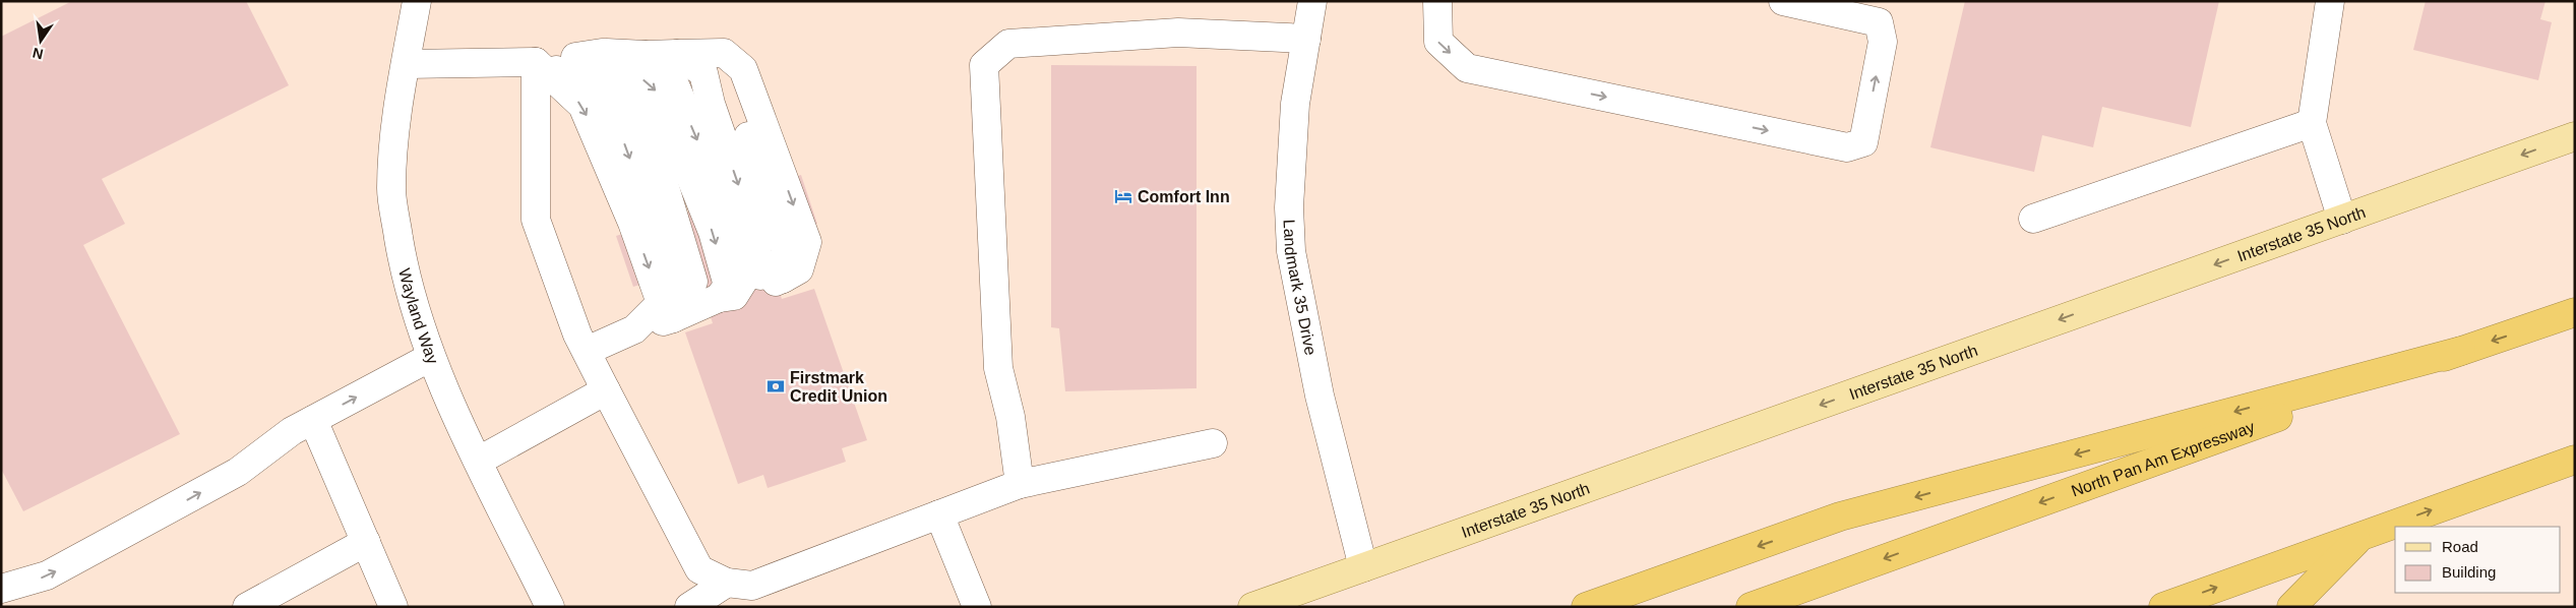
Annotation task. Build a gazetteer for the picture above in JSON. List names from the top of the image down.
{
  "streets": {
    "highway": ["North Pan Am Expressway"],
    "main road": ["Interstate 35 North"],
    "street": ["Landmark 35 Drive", "Wayland Way"]
  },
  "crossings": [
    ["Interstate 35 North", "Landmark 35 Drive"]
  ],
  "one_way": ["Interstate 35 North"],
  "places": {
    "hotel": ["Comfort Inn"],
    "bank": ["Firstmark Credit Union"]
  },
  "legend": ["Road", "Building"],
  "north": "bottom"
}
